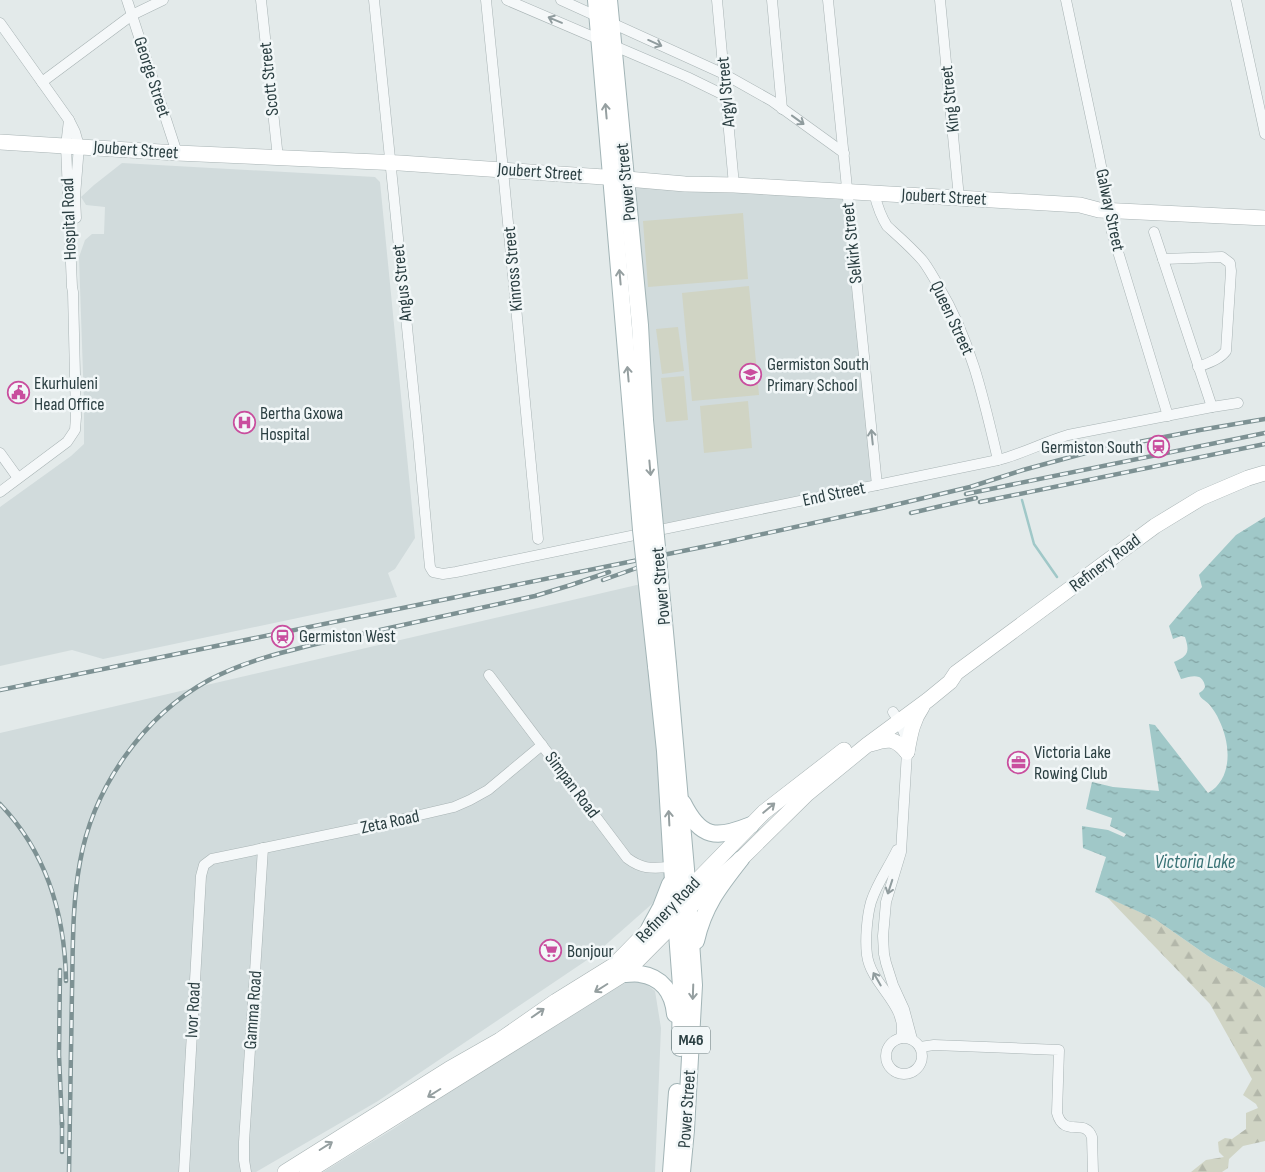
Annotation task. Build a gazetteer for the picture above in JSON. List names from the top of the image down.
{
  "streets": {
    "main road": [
      "Joubert Street",
      "Power Street",
      "Refinery Road",
      "M46"
    ],
    "street": [
      "George Street",
      "Scott Street",
      "Argyl Street",
      "King Street",
      "Galway Street",
      "Hospital Road",
      "Selkirk Street",
      "Kinross Street",
      "Angus Street",
      "Queen Street",
      "End Street",
      "Simpan Road",
      "Zeta Road",
      "Ivor Road",
      "Gamma Road"
    ]
  },
  "crossings": [
    ["George Street", "Joubert Street"],
    ["Scott Street", "Joubert Street"],
    ["Argyl Street", "Joubert Street"],
    ["King Street", "Joubert Street"],
    ["Joubert Street", "Power Street"],
    ["Joubert Street", "Galway Street"],
    ["Joubert Street", "Hospital Road"],
    ["Joubert Street", "Selkirk Street"],
    ["Joubert Street", "Kinross Street"],
    ["Joubert Street", "Angus Street"],
    ["Joubert Street", "Queen Street"],
    ["Power Street", "Refinery Road"],
    ["Power Street", "Simpan Road"],
    ["Galway Street", "End Street"],
    ["Selkirk Street", "End Street"],
    ["Angus Street", "End Street"],
    ["Queen Street", "End Street"],
    ["Simpan Road", "Zeta Road"],
    ["Zeta Road", "Ivor Road"],
    ["Zeta Road", "Gamma Road"]
  ],
  "one_way": ["Selkirk Street"],
  "water": ["Victoria Lake"],
  "places": {
    "school or university": ["Germiston South Primary School"],
    "public building": ["Ekurhuleni Head Office"],
    "hospital": ["Bertha Gxowa Hospital"],
    "station": ["Germiston South", "Germiston West"],
    "office": ["Victoria Lake Rowing Club"],
    "supermarket": ["Bonjour"]
  }
}
